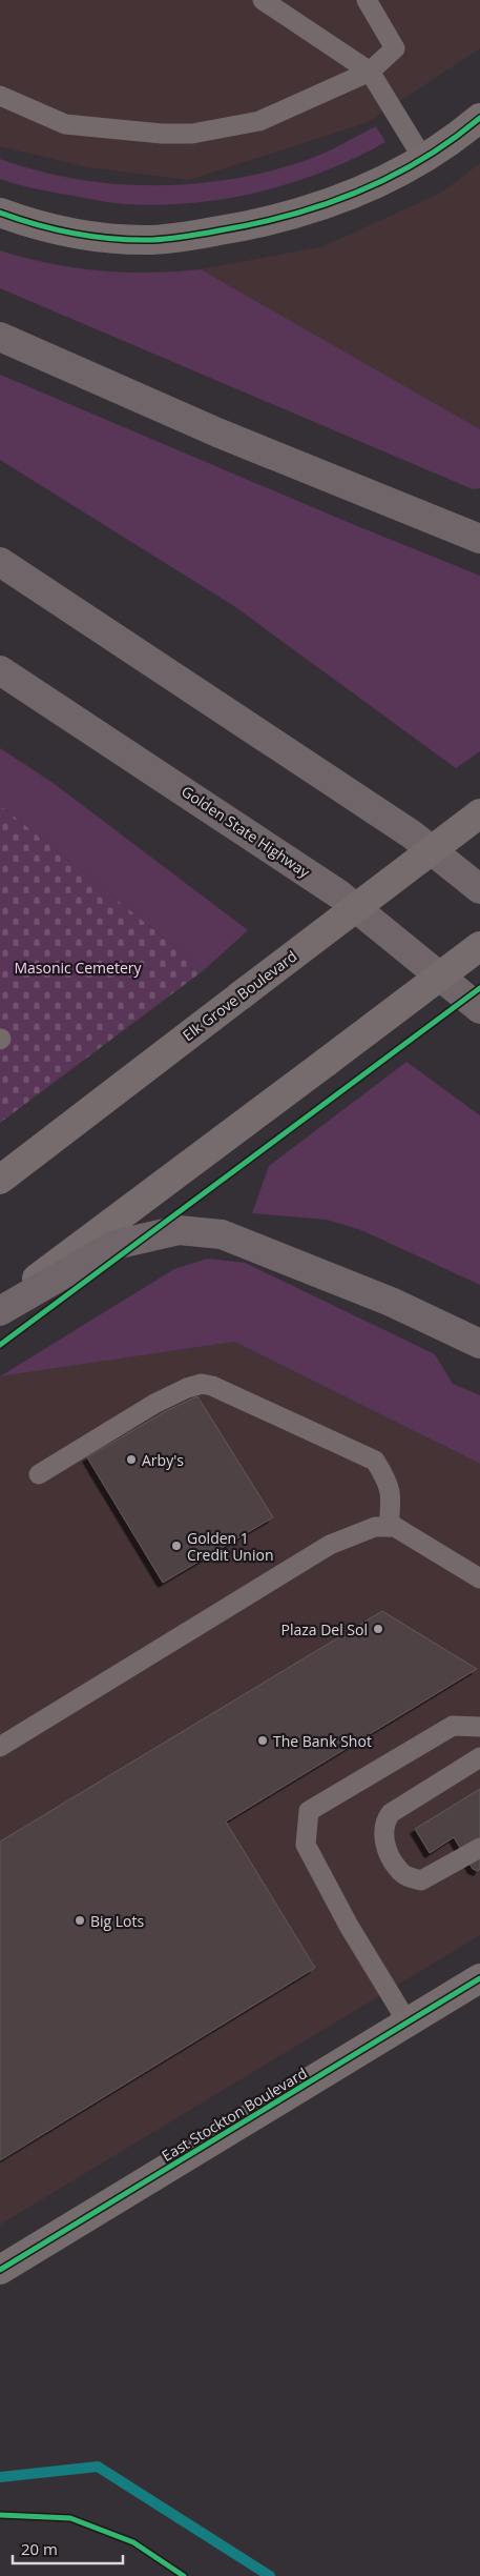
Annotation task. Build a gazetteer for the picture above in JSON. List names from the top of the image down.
{
  "streets": {
    "highway": ["Golden State Highway"],
    "main road": ["Elk Grove Boulevard", "East Stockton Boulevard"]
  },
  "parks": ["Masonic Cemetery"],
  "places": [
    "Arby's",
    "Golden 1 Credit Union",
    "Plaza Del Sol",
    "The Bank Shot",
    "Big Lots"
  ],
  "scale_bar": "20 m"
}
